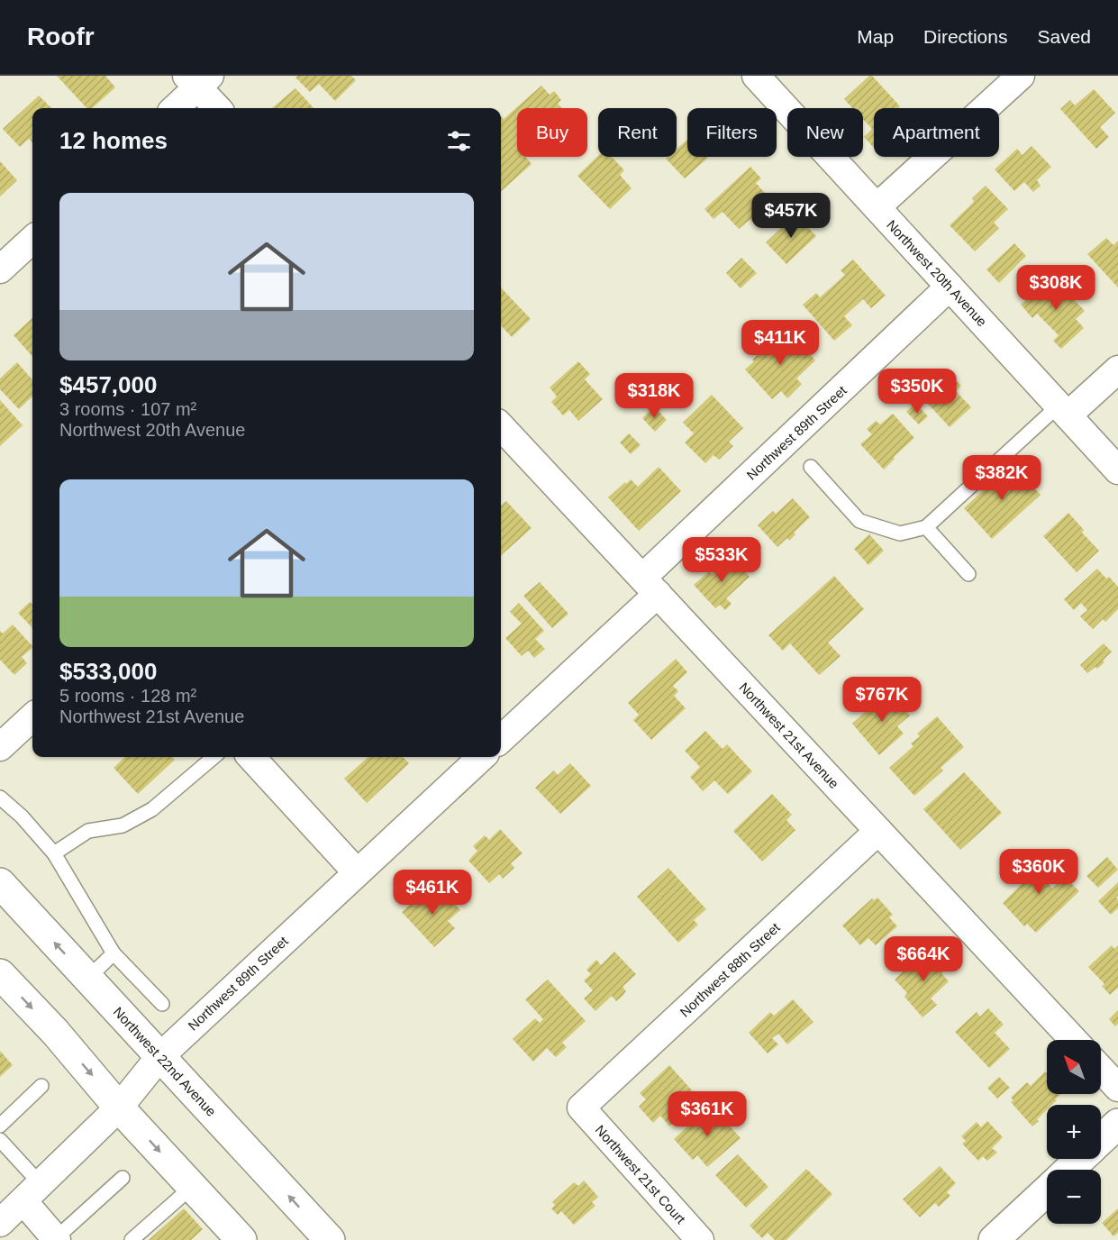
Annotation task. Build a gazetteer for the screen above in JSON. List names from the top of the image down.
{
  "streets": {
    "main road": ["Northwest 22nd Avenue"],
    "street": [
      "Northwest 20th Avenue",
      "Northwest 89th Street",
      "Northwest 21st Avenue",
      "Northwest 88th Street",
      "Northwest 21st Court"
    ]
  },
  "crossings": [
    ["Northwest 20th Avenue", "Northwest 89th Street"],
    ["Northwest 89th Street", "Northwest 21st Avenue"],
    ["Northwest 89th Street", "Northwest 22nd Avenue"],
    ["Northwest 21st Avenue", "Northwest 88th Street"],
    ["Northwest 88th Street", "Northwest 21st Court"]
  ],
  "north": "top left",
  "page": {
    "header": "Roofr",
    "nav": ["Map", "Directions", "Saved"],
    "chip": [
      "Buy",
      "Rent",
      "Filters",
      "New",
      "Apartment"
    ],
    "heading": "12 homes",
    "list": [
      {
        "name": "$457,000",
        "note": "3 rooms · 107 m² · Northwest 20th Avenue"
      },
      {
        "name": "$533,000",
        "note": "5 rooms · 128 m² · Northwest 21st Avenue"
      }
    ],
    "price": [
      "$457K",
      "$308K",
      "$411K",
      "$350K",
      "$318K",
      "$382K",
      "$533K",
      "$767K",
      "$360K",
      "$461K",
      "$664K",
      "$361K"
    ],
    "map_buttons": ["+", "−"]
  }
}
